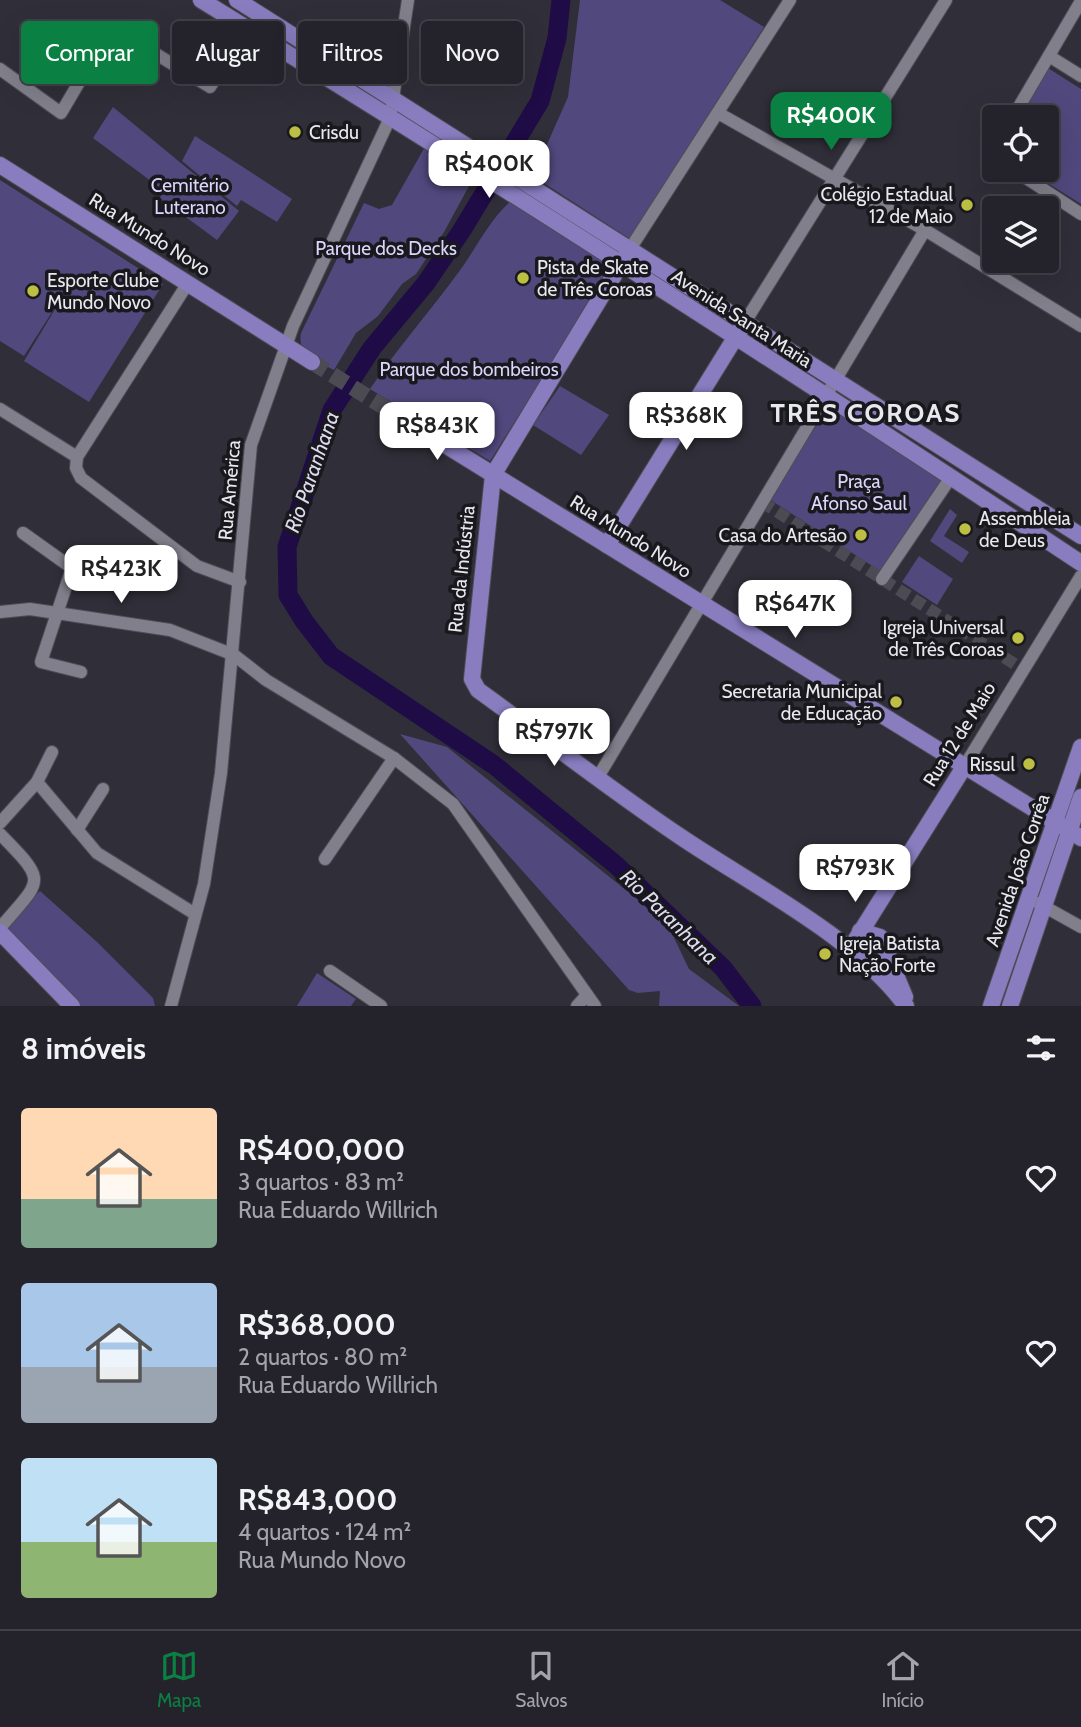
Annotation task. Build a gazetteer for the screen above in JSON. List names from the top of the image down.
{
  "streets": {
    "main road": [
      "Rua Mundo Novo",
      "Avenida Santa Maria",
      "Rua da Indústria",
      "Rua 12 de Maio",
      "Avenida João Corrêa"
    ],
    "street": ["Rua América"]
  },
  "crossings": [
    ["Rua Mundo Novo", "Rua América"],
    ["Rua Mundo Novo", "Rua da Indústria"],
    ["Rua Mundo Novo", "Rua 12 de Maio"],
    ["Rua Mundo Novo", "Avenida João Corrêa"],
    ["Avenida Santa Maria", "Rua América"],
    ["Avenida Santa Maria", "Rua da Indústria"],
    ["Rua da Indústria", "Rua 12 de Maio"]
  ],
  "districts": ["TRÊS COROAS"],
  "water": ["Rio Paranhana"],
  "parks": [
    "Cemitério Luterano",
    "Parque dos Decks",
    "Parque dos bombeiros",
    "Praça Afonso Saul"
  ],
  "places": [
    "Crisdu",
    "Colégio Estadual 12 de Maio",
    "Pista de Skate de Três Coroas",
    "Esporte Clube Mundo Novo",
    "Assembleia de Deus",
    "Casa do Artesão",
    "Igreja Universal de Três Coroas",
    "Secretaria Municipal de Educação",
    "Rissul",
    "Igreja Batista Nação Forte"
  ],
  "page": {
    "chip": [
      "Comprar",
      "Alugar",
      "Filtros",
      "Novo"
    ],
    "price": [
      "R$400K",
      "R$400K",
      "R$368K",
      "R$843K",
      "R$423K",
      "R$647K",
      "R$797K",
      "R$793K"
    ],
    "heading": "8 imóveis",
    "list": [
      {
        "name": "R$400,000",
        "note": "3 quartos · 83 m² · Rua Eduardo Willrich"
      },
      {
        "name": "R$368,000",
        "note": "2 quartos · 80 m² · Rua Eduardo Willrich"
      },
      {
        "name": "R$843,000",
        "note": "4 quartos · 124 m² · Rua Mundo Novo"
      }
    ],
    "tabs": ["Mapa", "Salvos", "Início"]
  }
}
